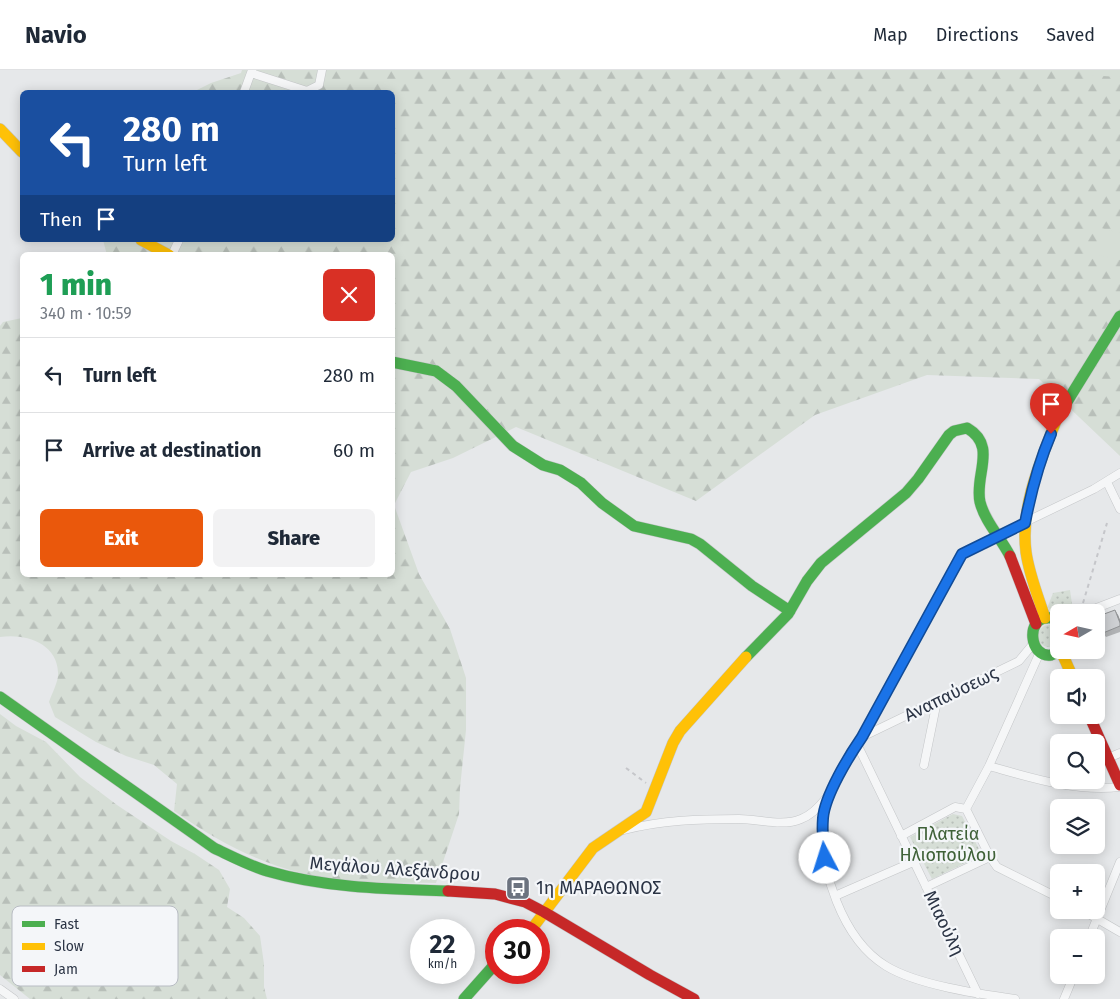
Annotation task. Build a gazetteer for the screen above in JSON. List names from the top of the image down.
{
  "streets": {
    "street": ["Αναπαύσεως", "Μεγάλου Αλεξάνδρου", "Μιαούλη"]
  },
  "parks": ["Πλατεία Ηλιοπούλου"],
  "places": {
    "bus stop": ["1η ΜΑΡΑΘΩΝΟΣ"]
  },
  "legend": ["Fast", "Slow", "Jam"],
  "north": "left",
  "page": {
    "header": "Navio",
    "nav": ["Map", "Directions", "Saved"],
    "turn": ["280 m", "Turn left"],
    "then": "Then",
    "heading": ["1 min", "340 m · 10:59"],
    "list": [
      {
        "name": "Turn left",
        "value": "280 m"
      },
      {
        "name": "Arrive at destination",
        "value": "60 m"
      }
    ],
    "buttons": ["Exit", "Share"],
    "map_buttons": ["+", "−"],
    "speed": "22 km/h",
    "limit": "30"
  }
}
